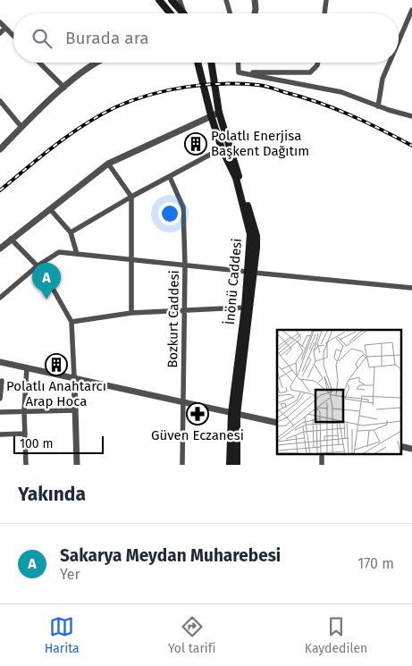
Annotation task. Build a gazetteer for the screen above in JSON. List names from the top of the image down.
{
  "streets": {
    "main road": ["İnönü Caddesi"],
    "street": ["Bozkurt Caddesi"]
  },
  "places": {
    "building": ["Polatlı Enerjisa Başkent Dağıtım", "Polatlı Anahtarcı Arap Hoca"],
    "pharmacy": ["Güven Eczanesi"]
  },
  "scale_bar": "100 m",
  "page": {
    "search": "Burada ara",
    "pins": "A",
    "scale": "100 m",
    "heading": "Yakında",
    "list": [
      {
        "mark": "A",
        "name": "Sakarya Meydan Muharebesi",
        "note": "Yer",
        "value": "170 m"
      }
    ],
    "nav": ["Harita", "Yol tarifi", "Kaydedilen"]
  }
}
